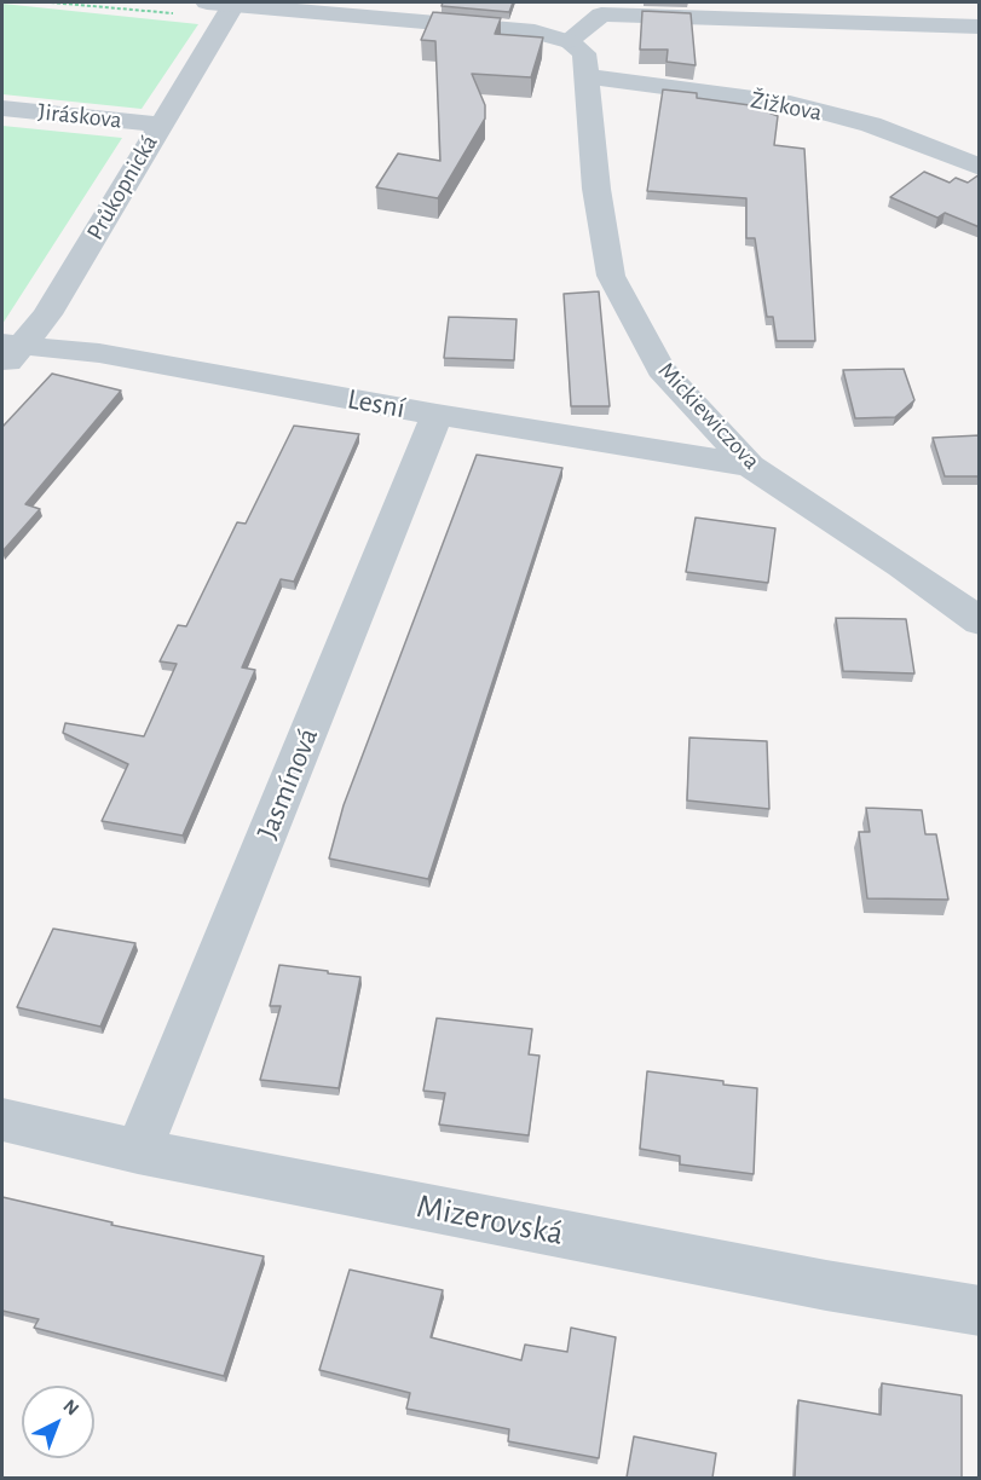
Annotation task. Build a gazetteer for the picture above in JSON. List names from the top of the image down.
{
  "streets": {
    "street": [
      "Žižkova",
      "Jiráskova",
      "Průkopnická",
      "Lesní",
      "Mickiewiczova",
      "Jasmínová",
      "Mizerovská"
    ]
  },
  "crossings": [
    ["Žižkova", "Mickiewiczova"],
    ["Jiráskova", "Průkopnická"],
    ["Průkopnická", "Lesní"],
    ["Lesní", "Mickiewiczova"],
    ["Lesní", "Jasmínová"],
    ["Jasmínová", "Mizerovská"]
  ],
  "north": "top right"
}
